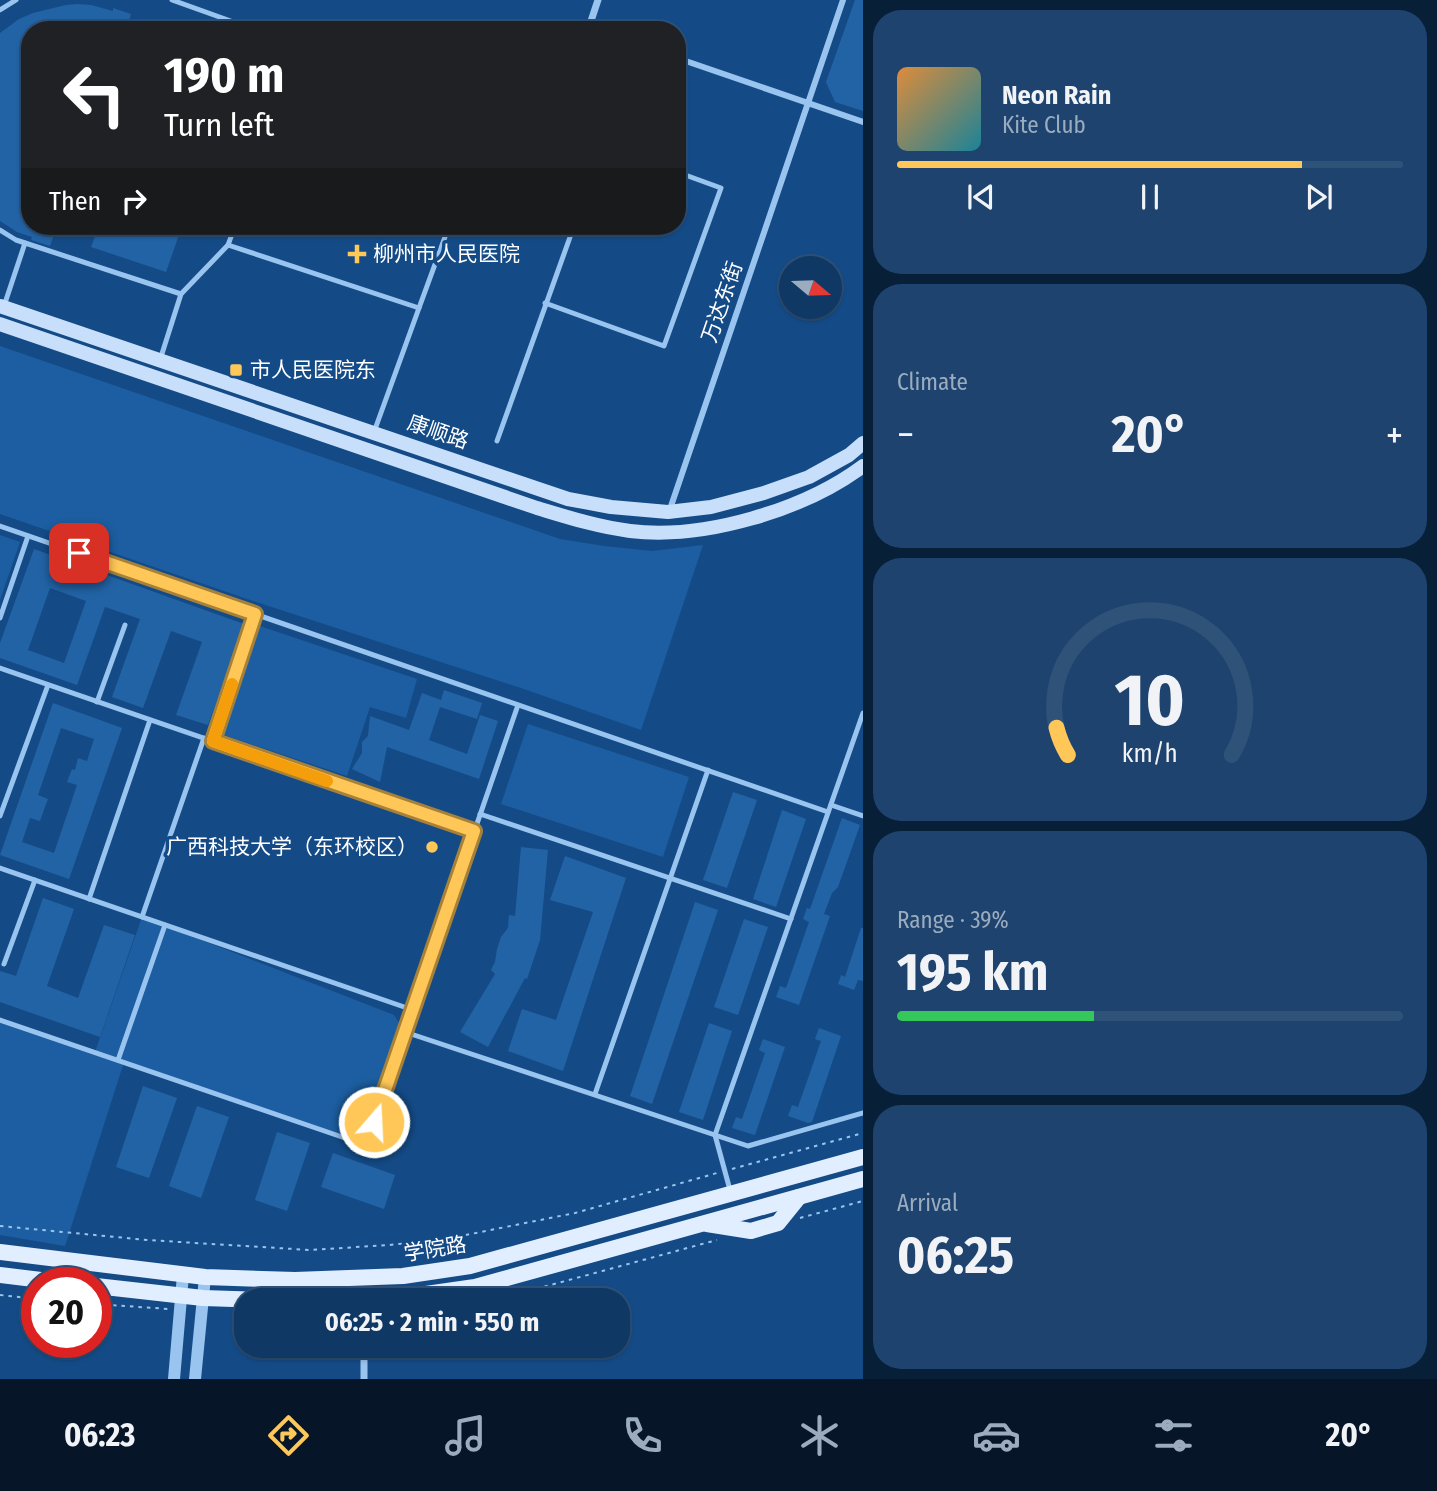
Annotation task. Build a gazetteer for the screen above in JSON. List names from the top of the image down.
{
  "streets": {
    "main road": ["康顺路", "学院路"],
    "street": ["万达东街"]
  },
  "crossings": [
    ["万达东街", "康顺路"]
  ],
  "places": {
    "health": ["柳州市人民医院"],
    "transit": ["市人民医院东"],
    "other": ["广西科技大学（东环校区）"]
  },
  "north": "right",
  "page": {
    "turn": ["190 m", "Turn left"],
    "song": ["Neon Rain", "Kite Club"],
    "then": "Then",
    "tile": [
      "Climate",
      ["Range · 39%", "195 km"],
      ["Arrival", "06:25"]
    ],
    "heat": ["−", "20°", "+"],
    "limit": "20",
    "trip": "06:25 · 2 min · 550 m",
    "tabs": ["06:23", "20°"],
    "gauge": ["10", "km/h"]
  }
}
